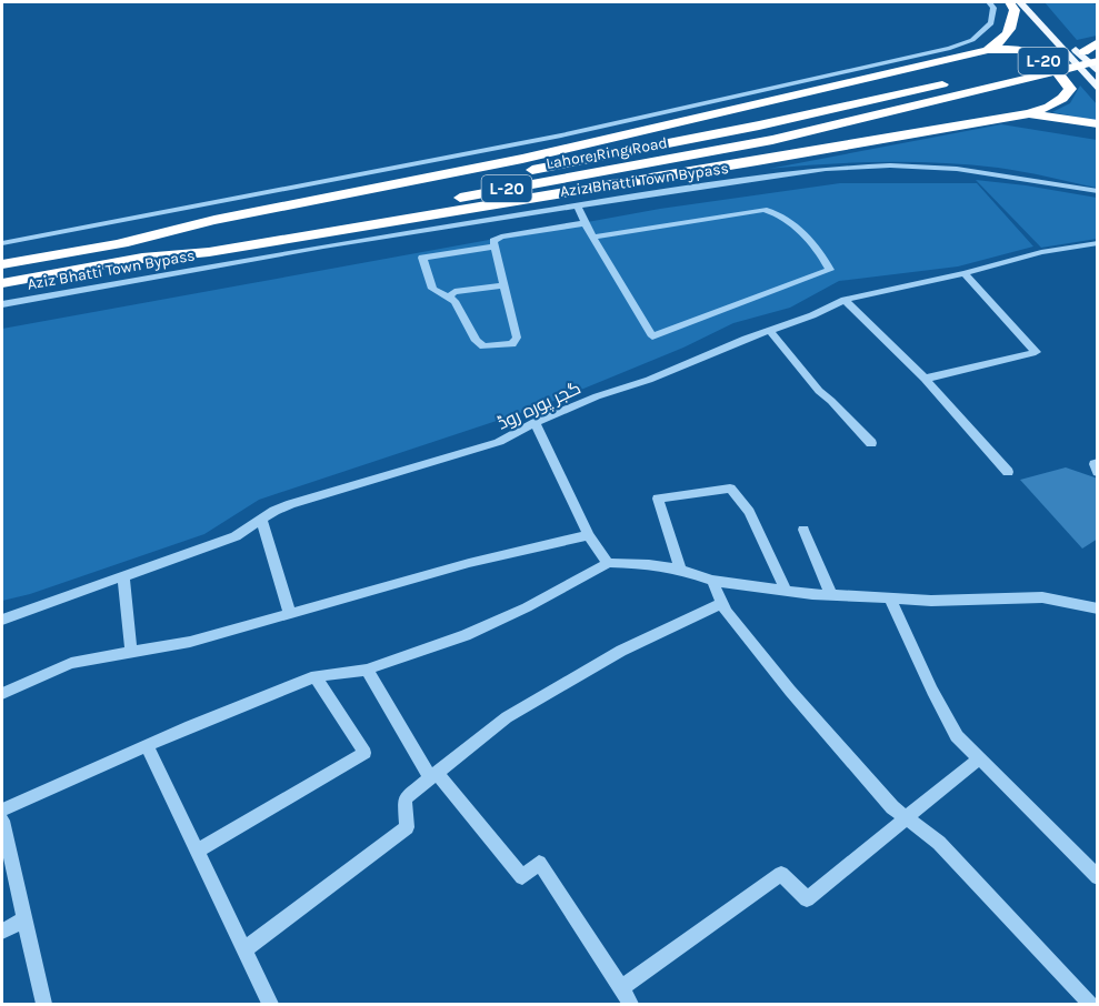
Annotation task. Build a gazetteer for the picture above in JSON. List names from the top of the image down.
{
  "streets": {
    "highway": ["L-20", "Lahore Ring Road"],
    "street": ["Aziz Bhatti Town Bypass", "گجر پورہ روڈ"]
  }
}
